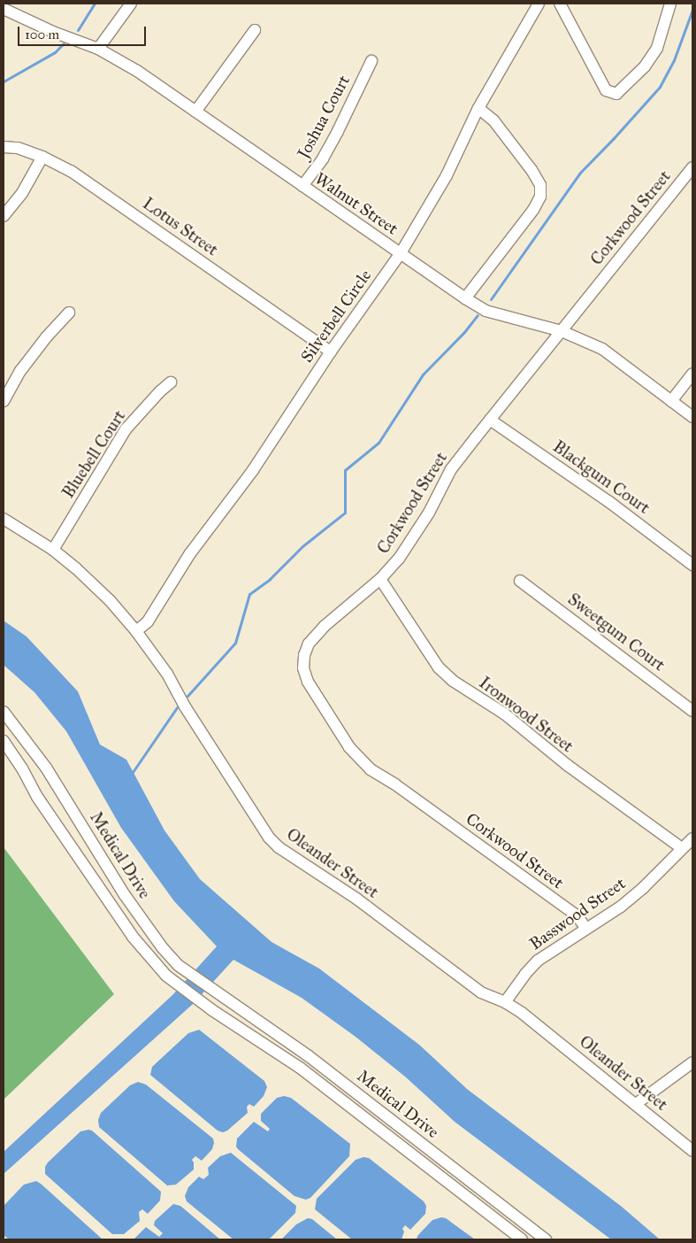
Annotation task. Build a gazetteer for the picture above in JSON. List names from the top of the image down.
{
  "streets": {
    "street": [
      "Joshua Court",
      "Walnut Street",
      "Corkwood Street",
      "Lotus Street",
      "Silverbell Circle",
      "Bluebell Court",
      "Blackgum Court",
      "Sweetgum Court",
      "Ironwood Street",
      "Medical Drive",
      "Oleander Street",
      "Basswood Street"
    ]
  },
  "crossings": [
    ["Joshua Court", "Walnut Street"],
    ["Walnut Street", "Corkwood Street"],
    ["Walnut Street", "Silverbell Circle"],
    ["Corkwood Street", "Blackgum Court"],
    ["Corkwood Street", "Ironwood Street"],
    ["Corkwood Street", "Basswood Street"],
    ["Lotus Street", "Silverbell Circle"],
    ["Silverbell Circle", "Oleander Street"],
    ["Bluebell Court", "Oleander Street"],
    ["Ironwood Street", "Basswood Street"],
    ["Oleander Street", "Basswood Street"]
  ],
  "scale_bar": "100 m"
}
